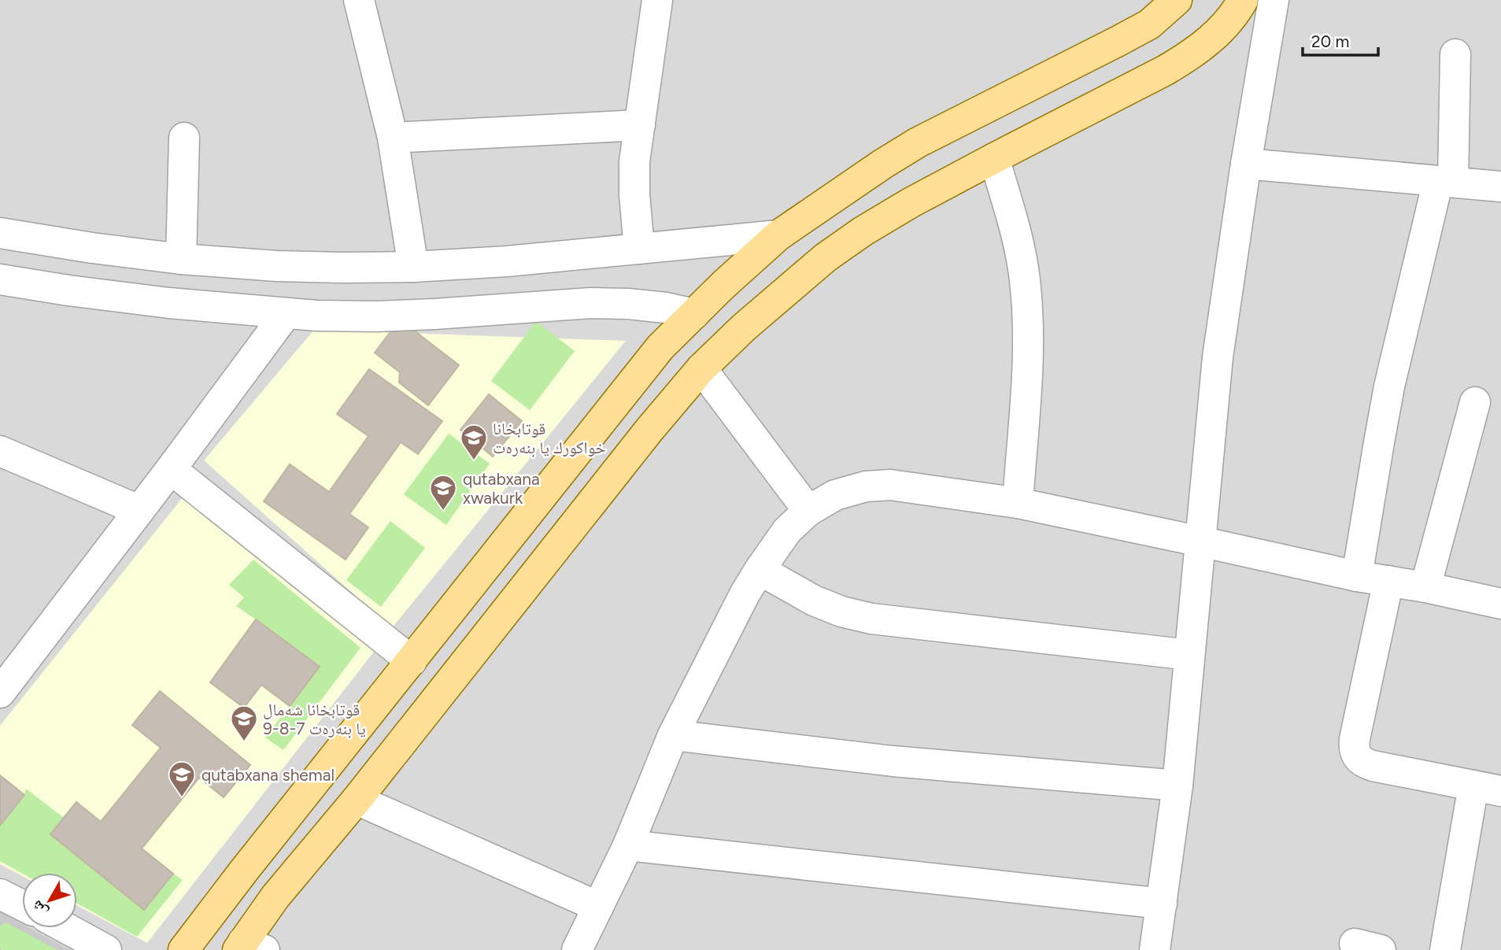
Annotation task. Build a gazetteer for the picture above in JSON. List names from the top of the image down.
{
  "places": {
    "school or university": [
      "قوتابخانا خواکورك یا بنەرەت",
      "qutabxana xwakurk",
      "قوتابخانا شەمال یا بنەرەت 7-8-9",
      "qutabxana shemal"
    ]
  },
  "scale_bar": "20 m",
  "north": "bottom left"
}
